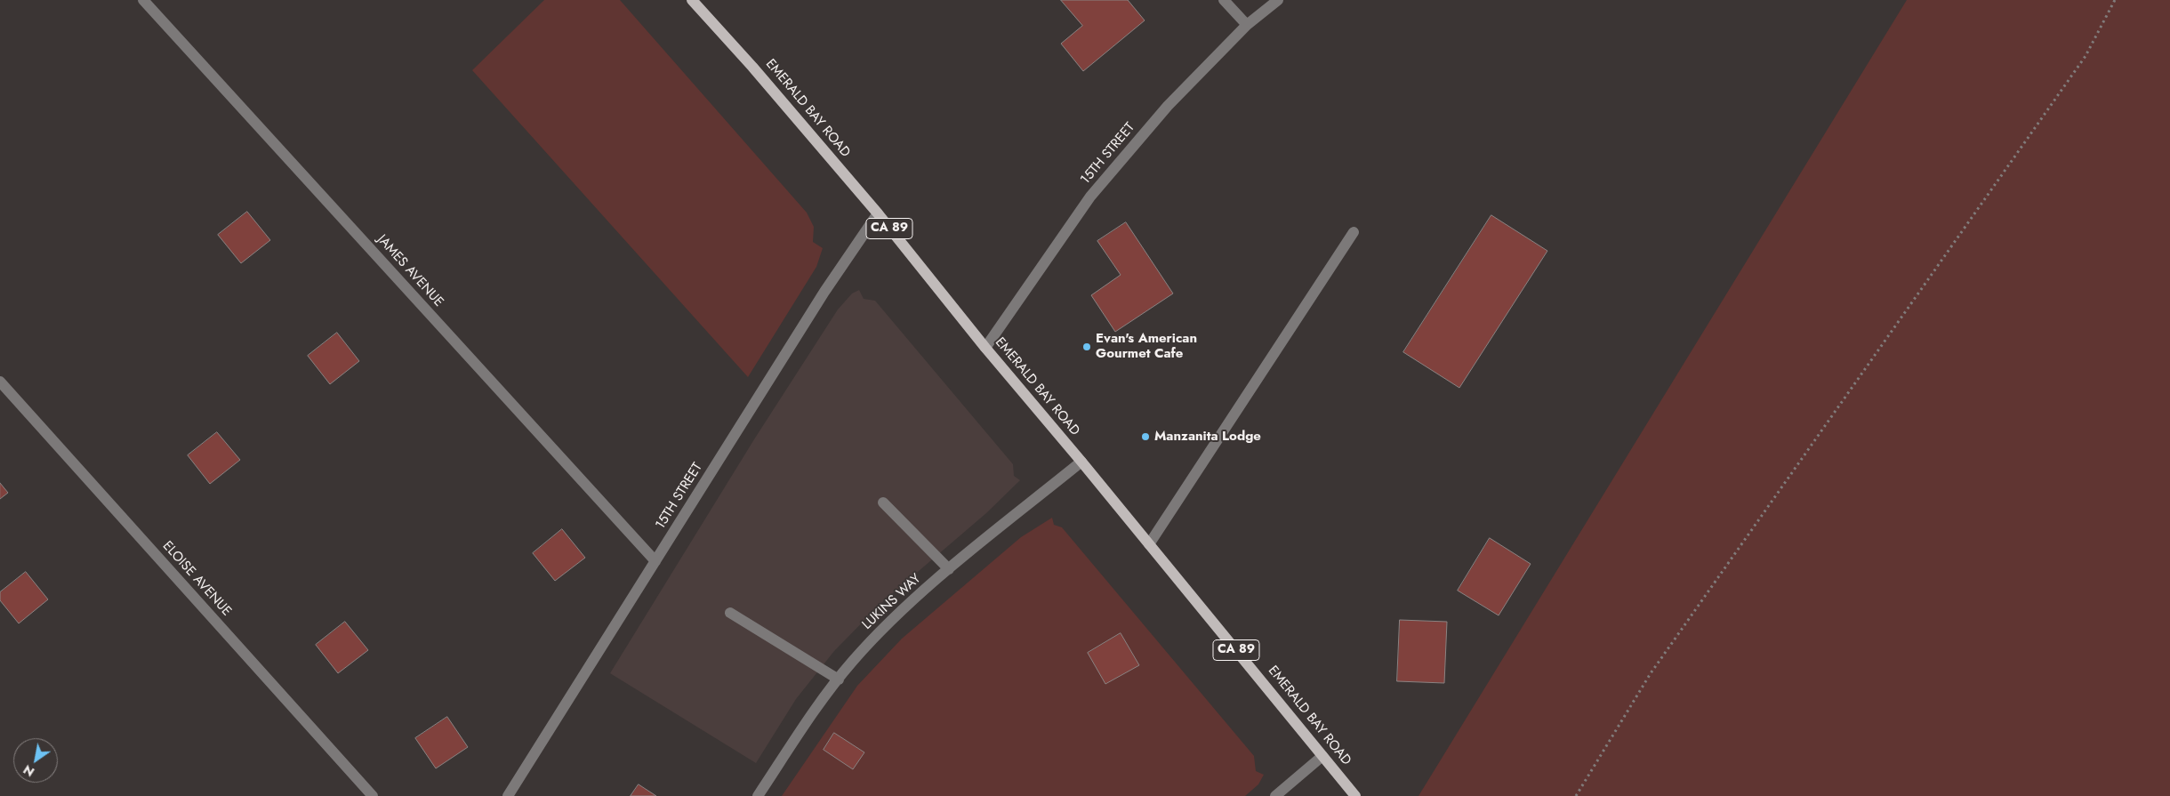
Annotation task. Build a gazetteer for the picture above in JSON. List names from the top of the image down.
{
  "streets": {
    "main road": ["EMERALD BAY ROAD", "CA 89"],
    "street": [
      "15TH STREET",
      "JAMES AVENUE",
      "ELOISE AVENUE",
      "LUKINS WAY"
    ]
  },
  "crossings": [
    ["EMERALD BAY ROAD", "15TH STREET"],
    ["EMERALD BAY ROAD", "LUKINS WAY"],
    ["15TH STREET", "JAMES AVENUE"]
  ],
  "places": ["Evan's American Gourmet Cafe", "Manzanita Lodge"],
  "north": "bottom left"
}
